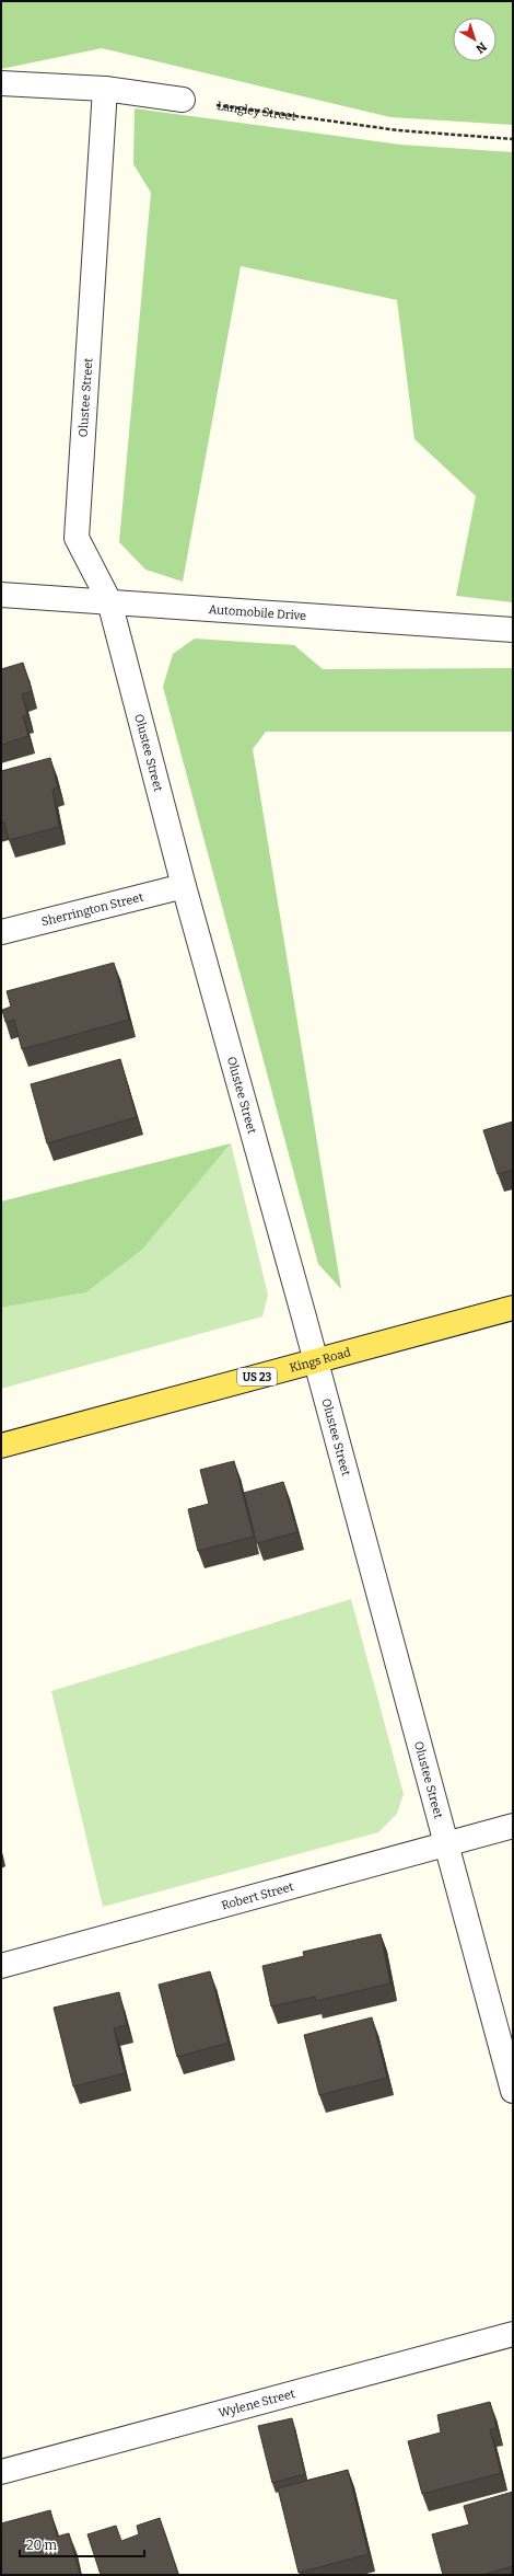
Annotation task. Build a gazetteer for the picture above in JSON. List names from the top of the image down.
{
  "streets": {
    "main road": ["Kings Road", "US 23"],
    "street": [
      "Olustee Street",
      "Automobile Drive",
      "Sherrington Street",
      "Robert Street",
      "Wylene Street"
    ],
    "path": ["Langley Street"]
  },
  "crossings": [
    ["Olustee Street", "Automobile Drive"],
    ["Olustee Street", "Sherrington Street"],
    ["Olustee Street", "Kings Road"],
    ["Olustee Street", "Robert Street"]
  ],
  "scale_bar": "20 m",
  "north": "bottom right"
}
